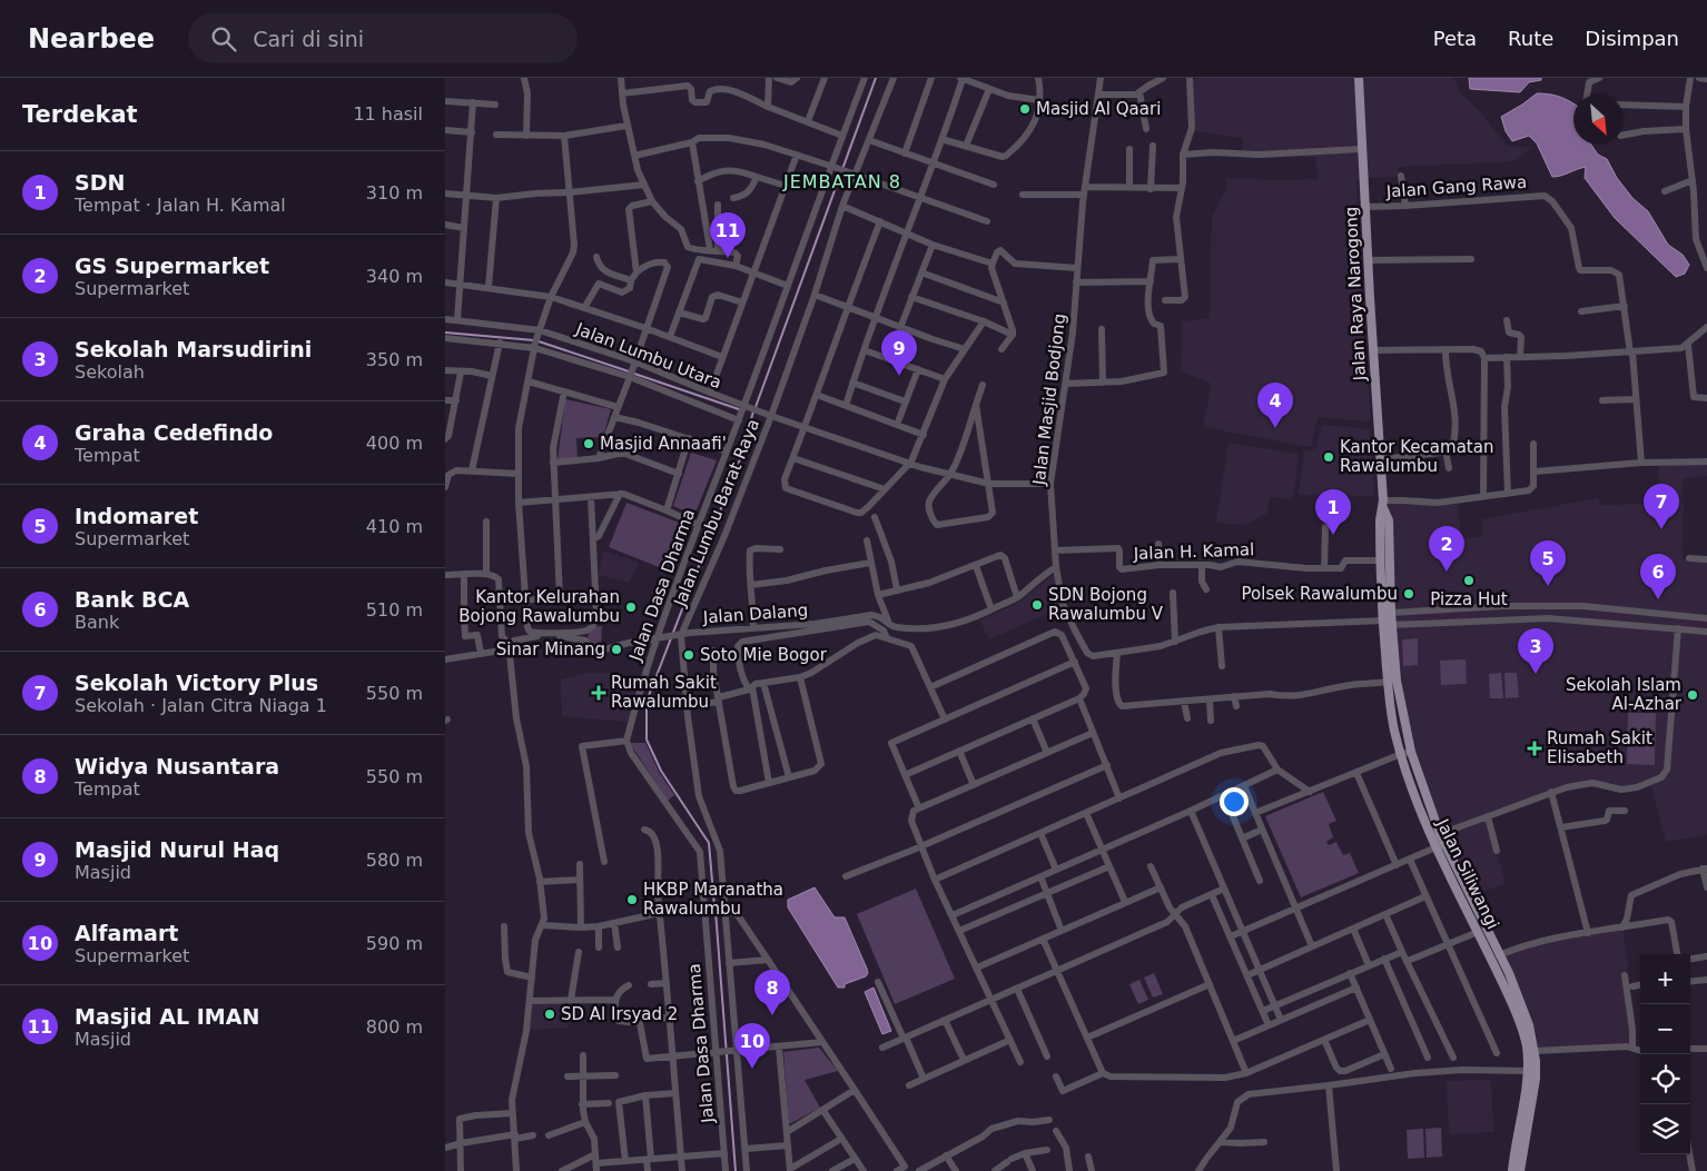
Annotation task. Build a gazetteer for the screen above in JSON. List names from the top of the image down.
{
  "streets": {
    "main road": ["Jalan Raya Narogong", "Jalan Siliwangi"],
    "street": [
      "Jalan Gang Rawa",
      "Jalan Lumbu Utara",
      "Jalan Masjid Bodjong",
      "Jalan Lumbu Barat Raya",
      "Jalan H. Kamal",
      "Jalan Dasa Dharma",
      "Jalan Dalang"
    ]
  },
  "crossings": [
    ["Jalan Gang Rawa", "Jalan Raya Narogong"],
    ["Jalan Raya Narogong", "Jalan H. Kamal"],
    ["Jalan Raya Narogong", "Jalan Siliwangi"],
    ["Jalan Lumbu Utara", "Jalan Dasa Dharma"],
    ["Jalan Masjid Bodjong", "Jalan H. Kamal"],
    ["Jalan Masjid Bodjong", "Jalan Dalang"],
    ["Jalan Masjid Bodjong", "Jalan Siliwangi"],
    ["Jalan Lumbu Barat Raya", "Jalan Dalang"],
    ["Jalan Dasa Dharma", "Jalan Dalang"]
  ],
  "districts": ["JEMBATAN 8"],
  "places": {
    "other": [
      "Masjid Al Qaari",
      "Masjid Annaafi'",
      "Kantor Kecamatan Rawalumbu",
      "Pizza Hut",
      "Polsek Rawalumbu",
      "SDN Bojong Rawalumbu V",
      "Kantor Kelurahan Bojong Rawalumbu",
      "Sinar Minang",
      "Soto Mie Bogor",
      "Sekolah Islam Al-Azhar",
      "HKBP Maranatha Rawalumbu",
      "SD Al Irsyad 2"
    ],
    "health": ["Rumah Sakit Rawalumbu", "Rumah Sakit Elisabeth"]
  },
  "north": "bottom right",
  "page": {
    "header": "Nearbee",
    "search": "Cari di sini",
    "nav": ["Peta", "Rute", "Disimpan"],
    "heading": ["Terdekat", "11 hasil"],
    "list": [
      {
        "mark": "1",
        "name": "SDN",
        "note": "Tempat · Jalan H. Kamal",
        "value": "310 m"
      },
      {
        "mark": "2",
        "name": "GS Supermarket",
        "note": "Supermarket",
        "value": "340 m"
      },
      {
        "mark": "3",
        "name": "Sekolah Marsudirini",
        "note": "Sekolah",
        "value": "350 m"
      },
      {
        "mark": "4",
        "name": "Graha Cedefindo",
        "note": "Tempat",
        "value": "400 m"
      },
      {
        "mark": "5",
        "name": "Indomaret",
        "note": "Supermarket",
        "value": "410 m"
      },
      {
        "mark": "6",
        "name": "Bank BCA",
        "note": "Bank",
        "value": "510 m"
      },
      {
        "mark": "7",
        "name": "Sekolah Victory Plus",
        "note": "Sekolah · Jalan Citra Niaga 1",
        "value": "550 m"
      },
      {
        "mark": "8",
        "name": "Widya Nusantara",
        "note": "Tempat",
        "value": "550 m"
      },
      {
        "mark": "9",
        "name": "Masjid Nurul Haq",
        "note": "Masjid",
        "value": "580 m"
      },
      {
        "mark": "10",
        "name": "Alfamart",
        "note": "Supermarket",
        "value": "590 m"
      },
      {
        "mark": "11",
        "name": "Masjid AL IMAN",
        "note": "Masjid",
        "value": "800 m"
      }
    ],
    "pins": [
      "11",
      "9",
      "4",
      "7",
      "1",
      "2",
      "5",
      "6",
      "3",
      "8",
      "10"
    ],
    "map_buttons": ["+", "−"]
  }
}
